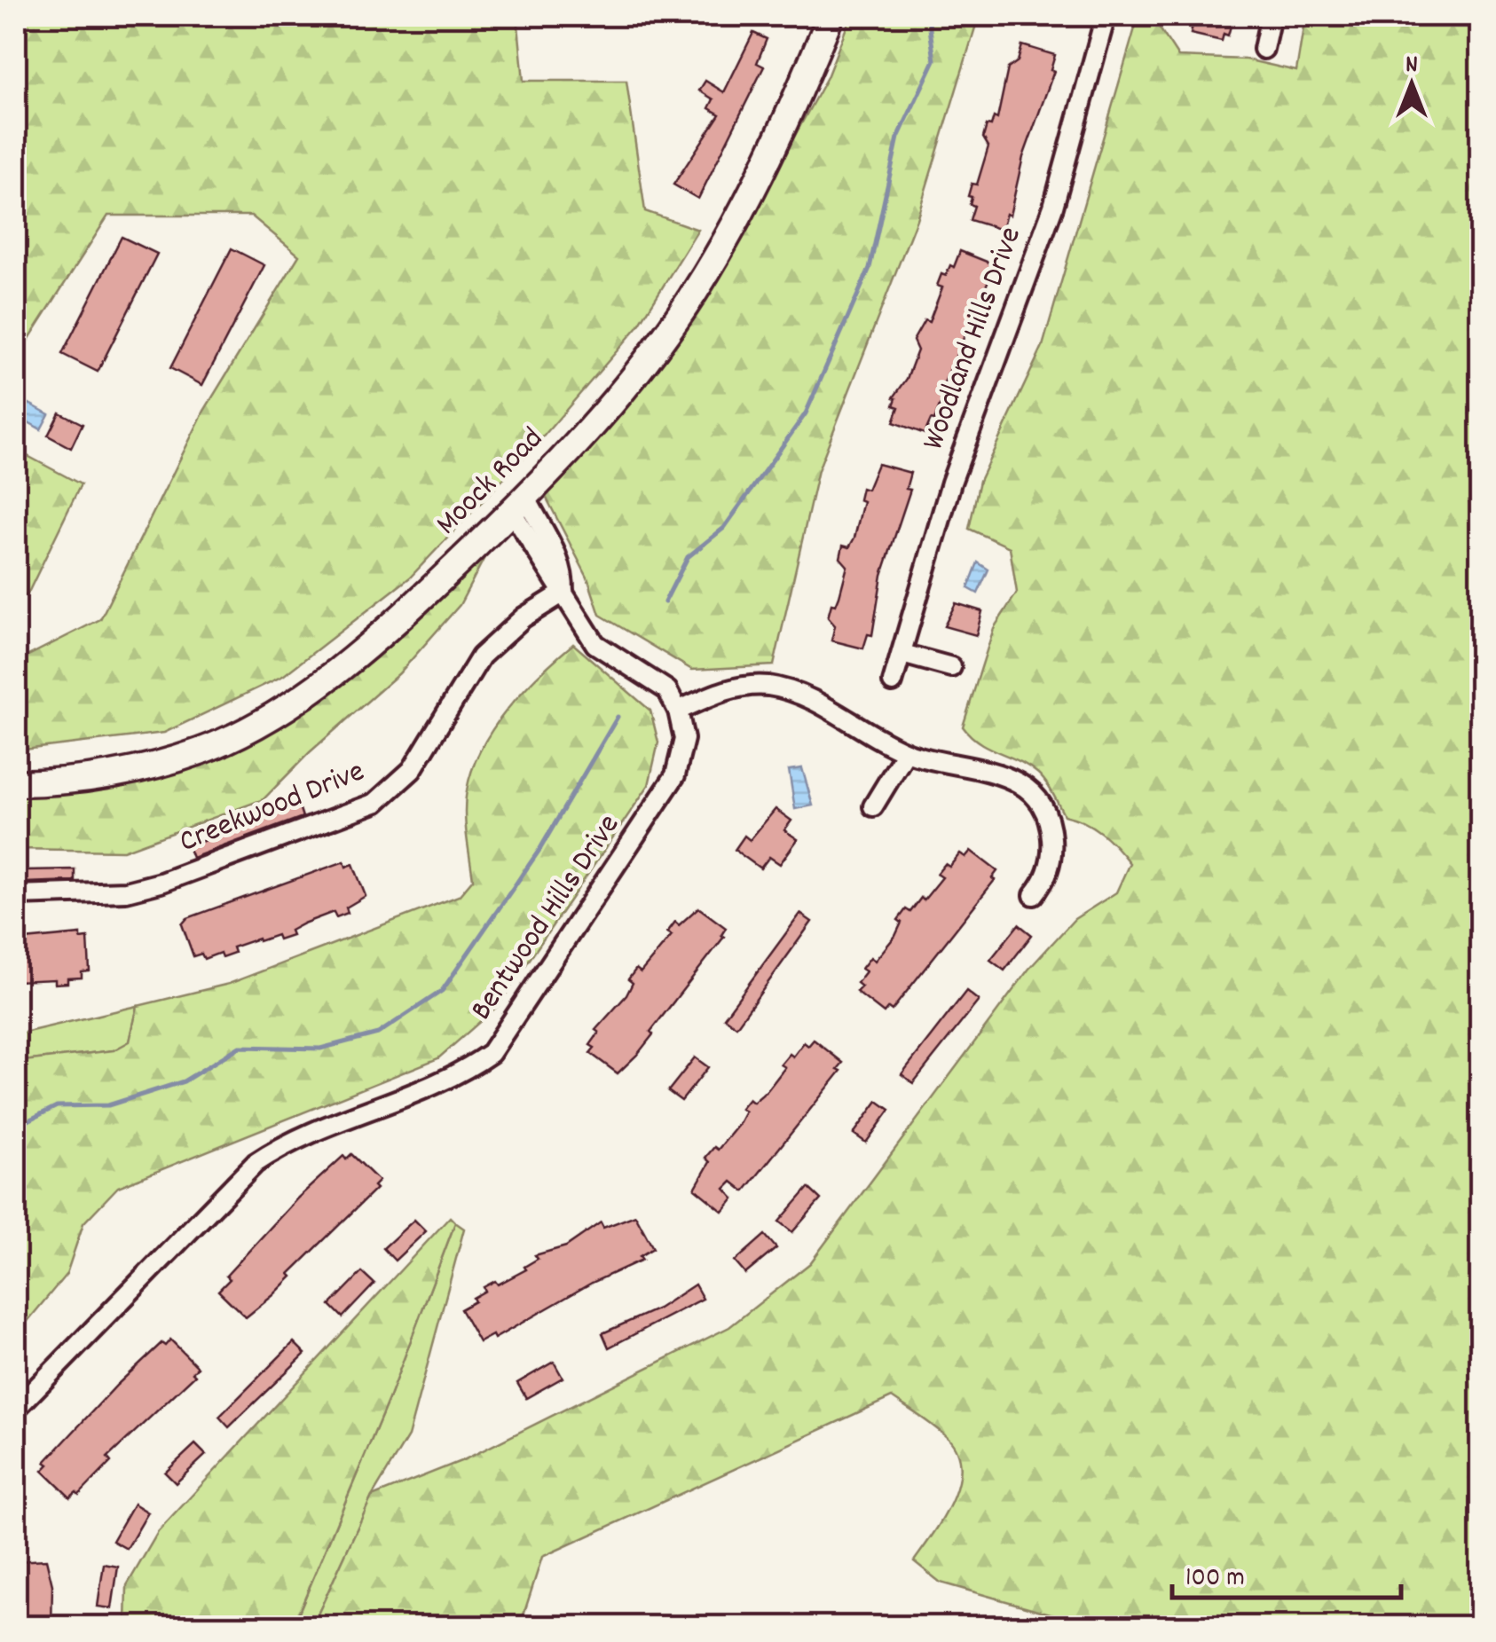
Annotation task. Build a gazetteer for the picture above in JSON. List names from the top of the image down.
{
  "streets": {
    "main road": ["Moock Road"],
    "street": ["Woodland Hills Drive", "Creekwood Drive", "Bentwood Hills Drive"]
  },
  "scale_bar": "100 m",
  "north": "top"
}
